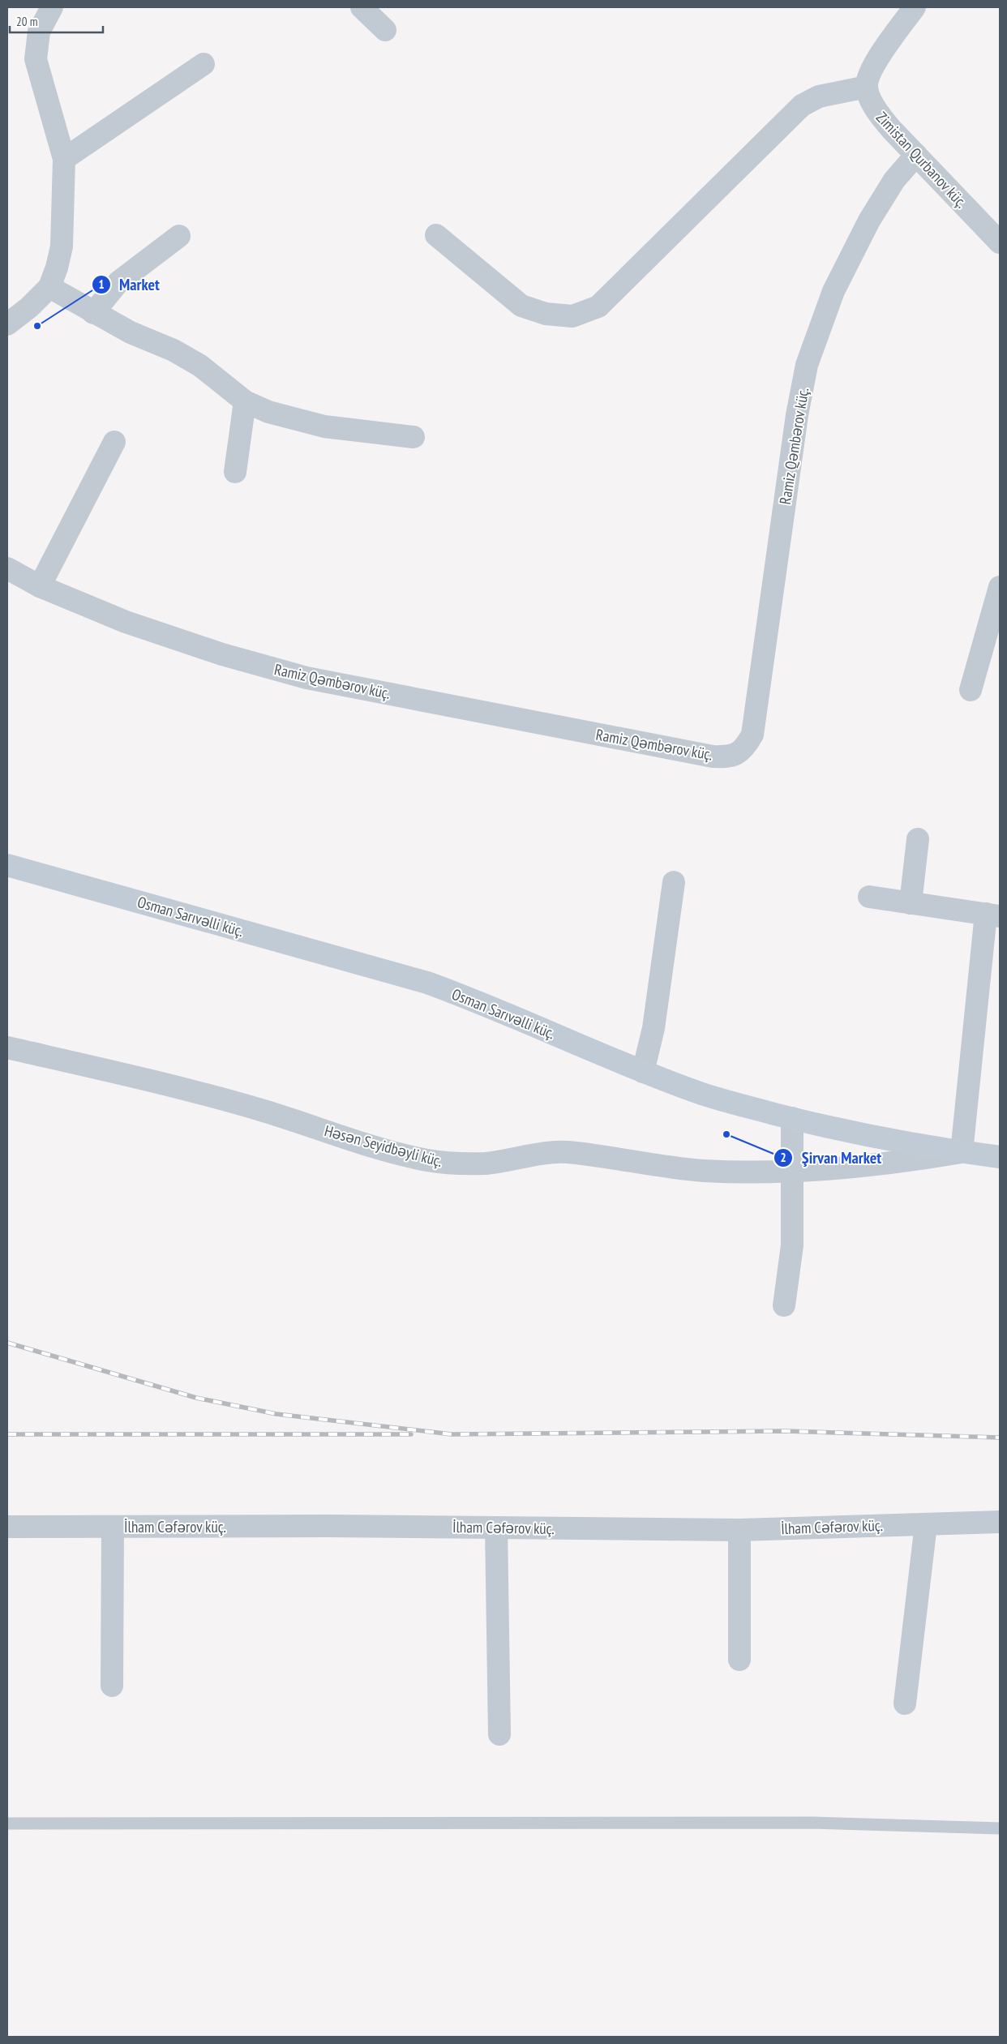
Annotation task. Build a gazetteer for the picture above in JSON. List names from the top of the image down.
{
  "streets": {
    "street": [
      "Zimistan Qurbanov küç.",
      "Ramiz Qəmbərov küç.",
      "Osman Sarıvəlli küç.",
      "Həsən Seyidbəyli küç.",
      "İlham Cəfərov küç."
    ]
  },
  "crossings": [
    ["Zimistan Qurbanov küç.", "Ramiz Qəmbərov küç."],
    ["Osman Sarıvəlli küç.", "Həsən Seyidbəyli küç."]
  ],
  "places": ["Market", "Şirvan Market"],
  "scale_bar": "20 m"
}
